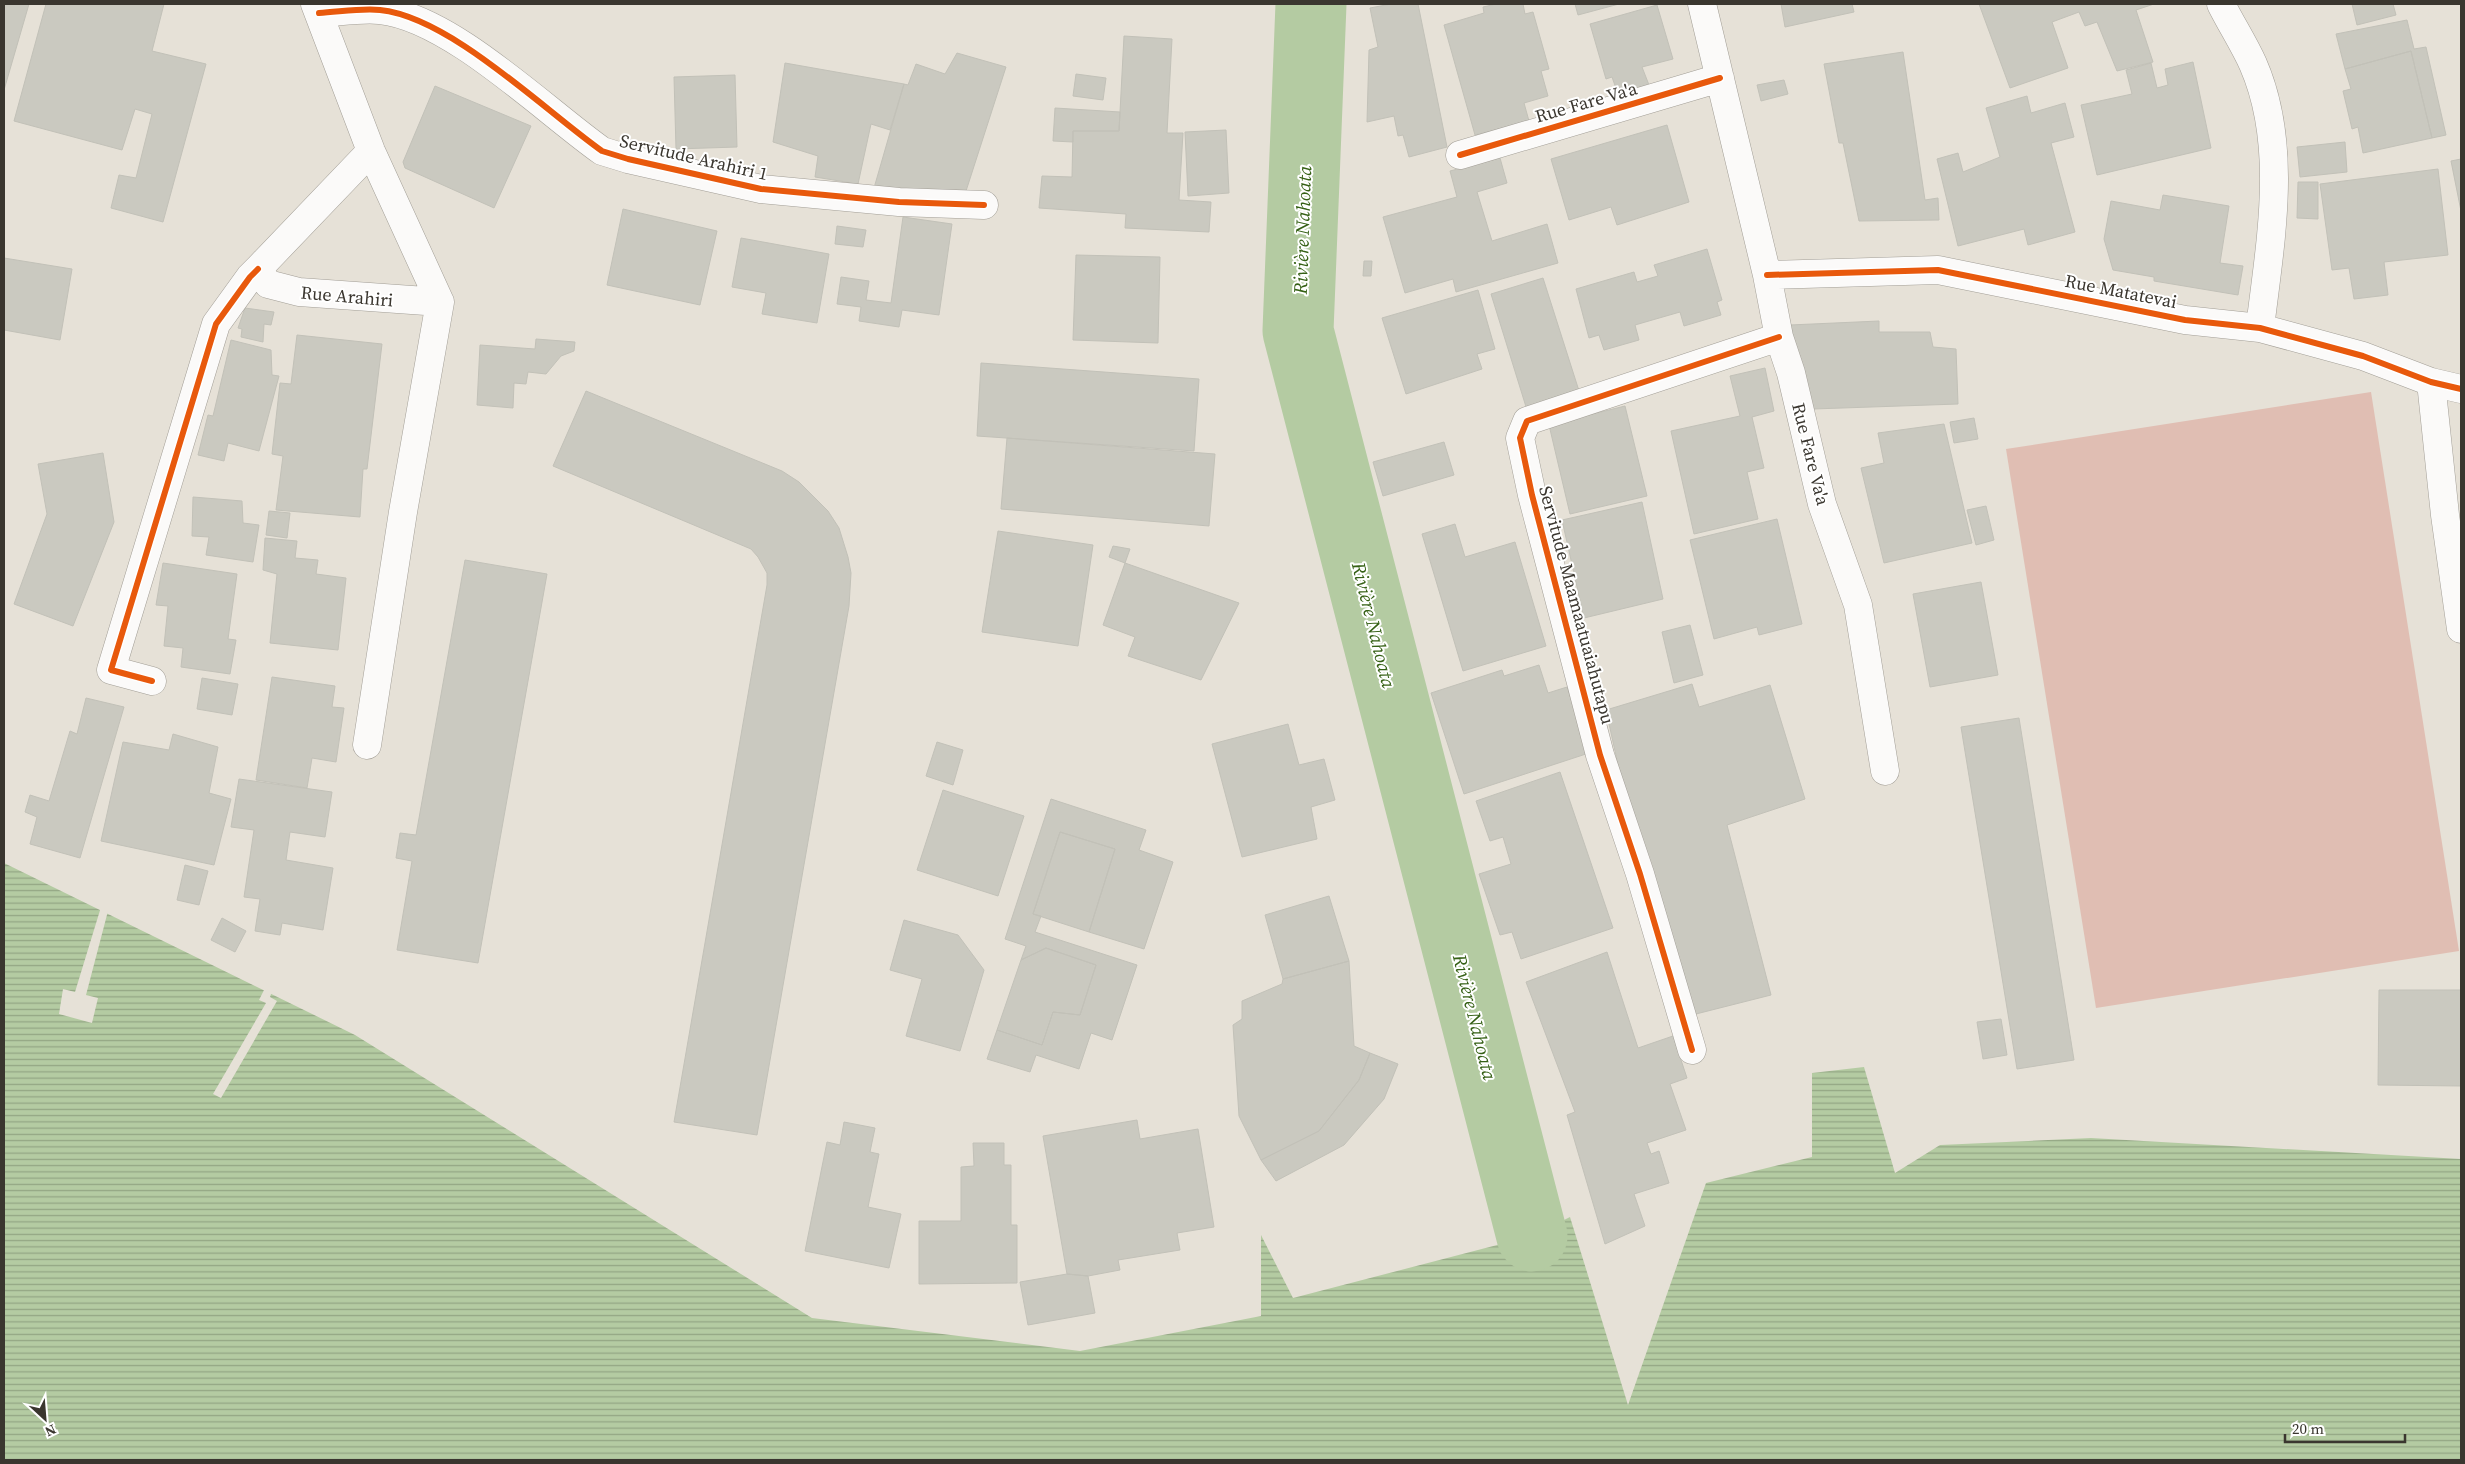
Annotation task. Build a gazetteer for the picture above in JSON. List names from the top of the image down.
{
  "streets": {
    "street": [
      "Rue Fare Va'a",
      "Servitude Arahiri 1",
      "Rue Matatevai",
      "Rue Arahiri",
      "Servitude Maamaatuaiahutapu"
    ]
  },
  "crossings": [
    ["Rue Fare Va'a", "Rue Matatevai"],
    ["Rue Fare Va'a", "Servitude Maamaatuaiahutapu"]
  ],
  "water": ["Rivière Nahoata"],
  "scale_bar": "20 m",
  "north": "bottom right"
}
